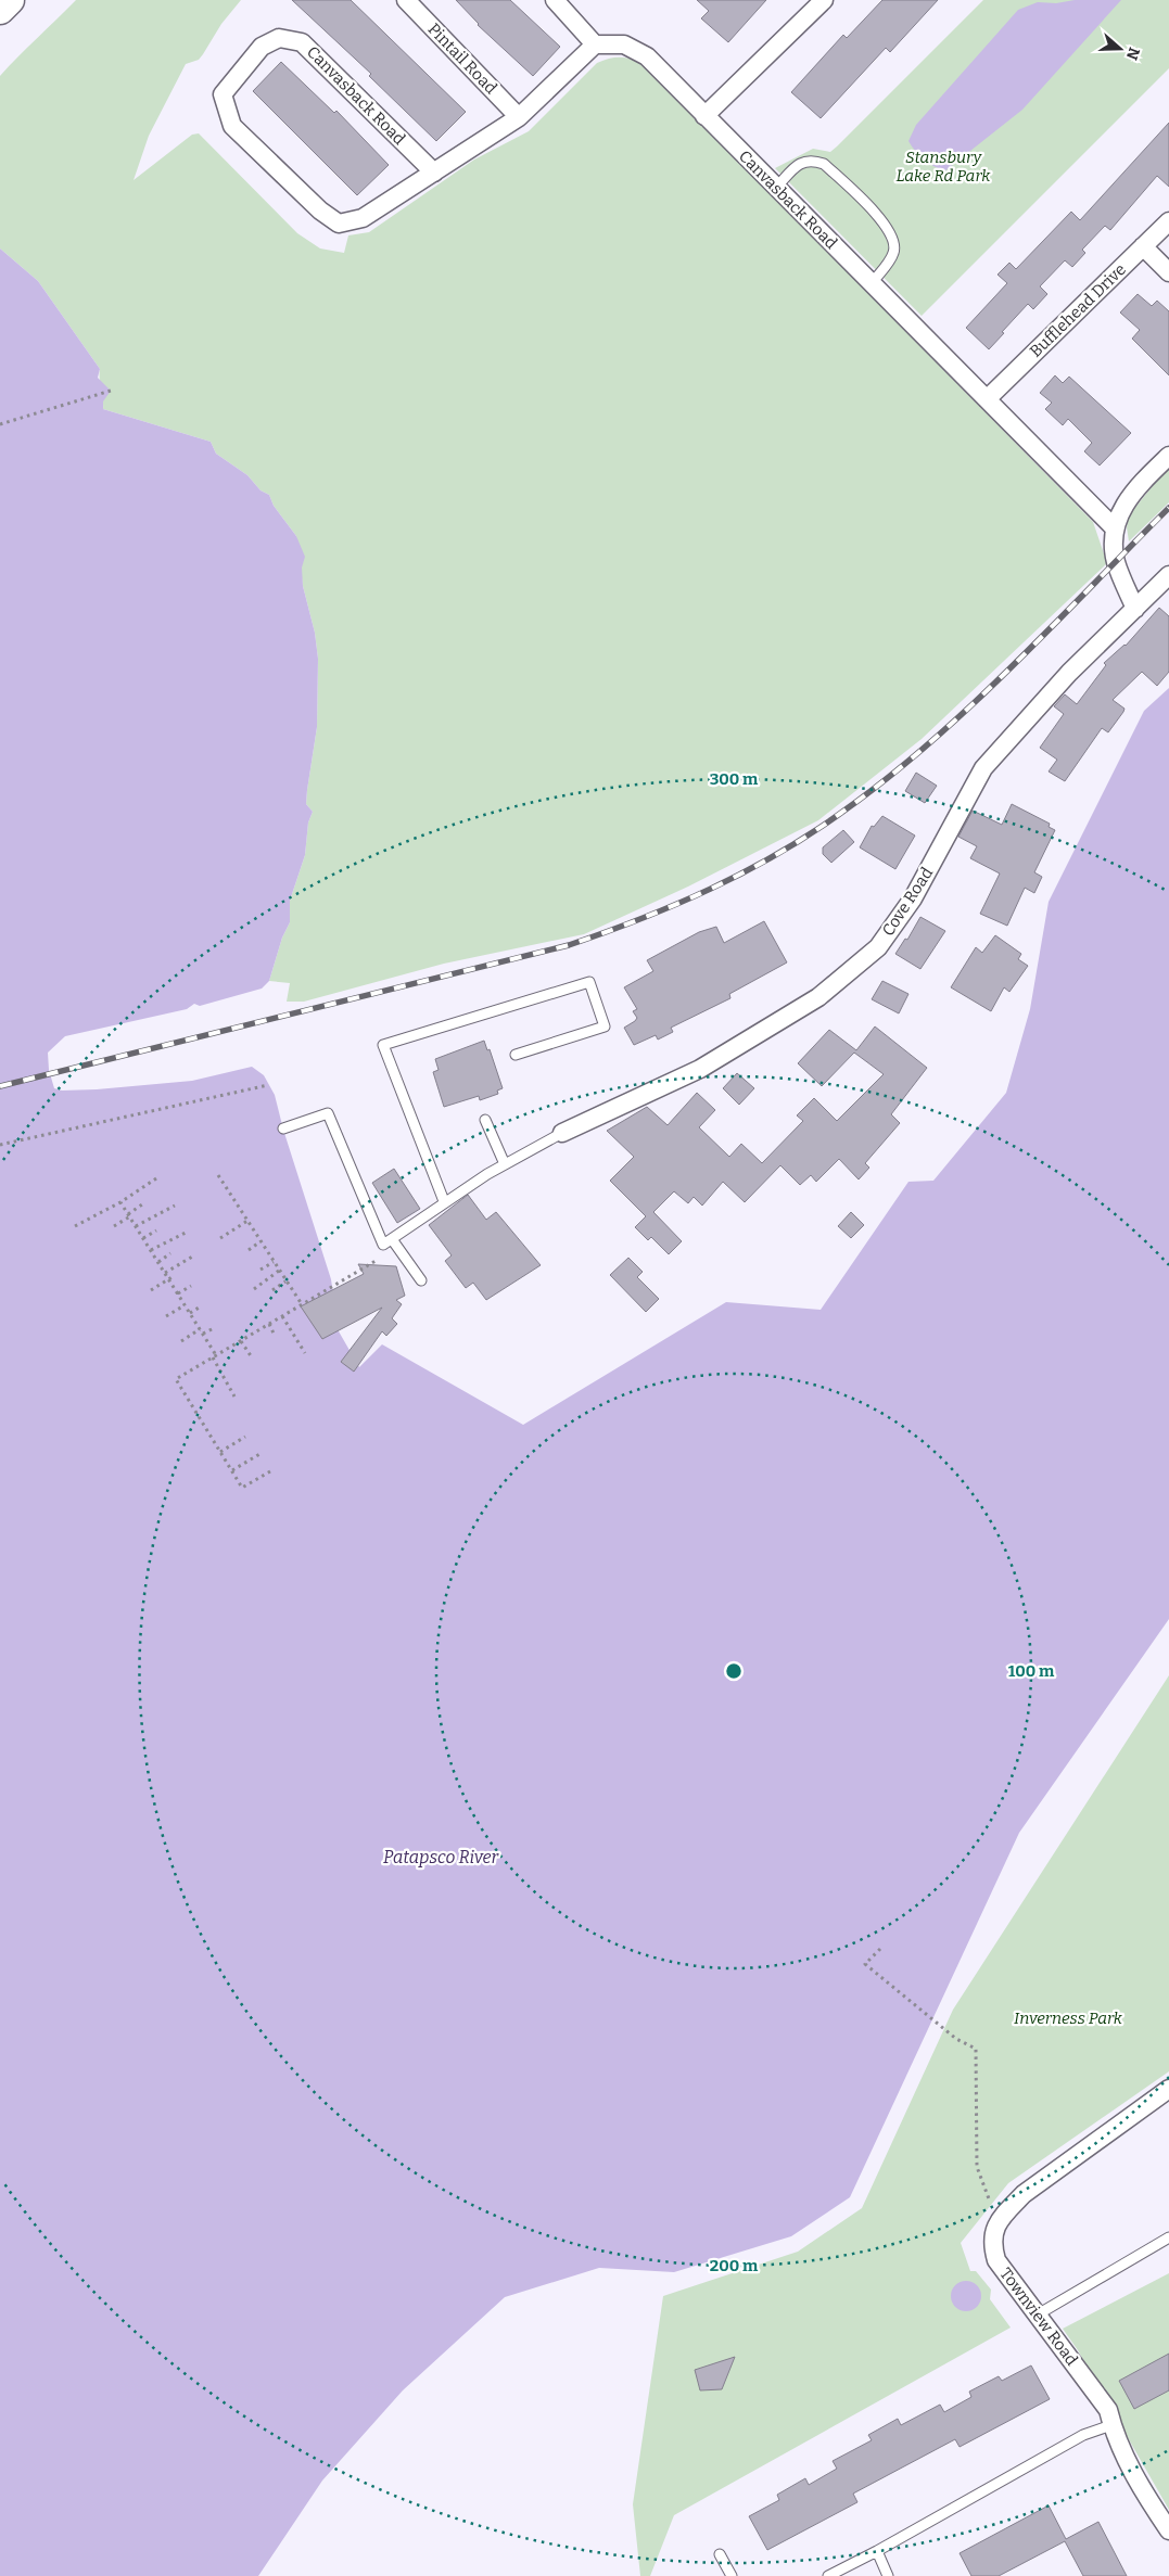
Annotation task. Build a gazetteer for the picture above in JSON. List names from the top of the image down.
{
  "streets": {
    "street": [
      "Pintail Road",
      "Canvasback Road",
      "Bufflehead Drive",
      "Cove Road",
      "Townview Road"
    ]
  },
  "crossings": [
    ["Pintail Road", "Canvasback Road"],
    ["Canvasback Road", "Bufflehead Drive"]
  ],
  "water": ["Patapsco River"],
  "parks": ["Stansbury Lake Rd Park", "Inverness Park"],
  "north": "right",
  "rings": ["300 m", "100 m", "200 m"]
}
